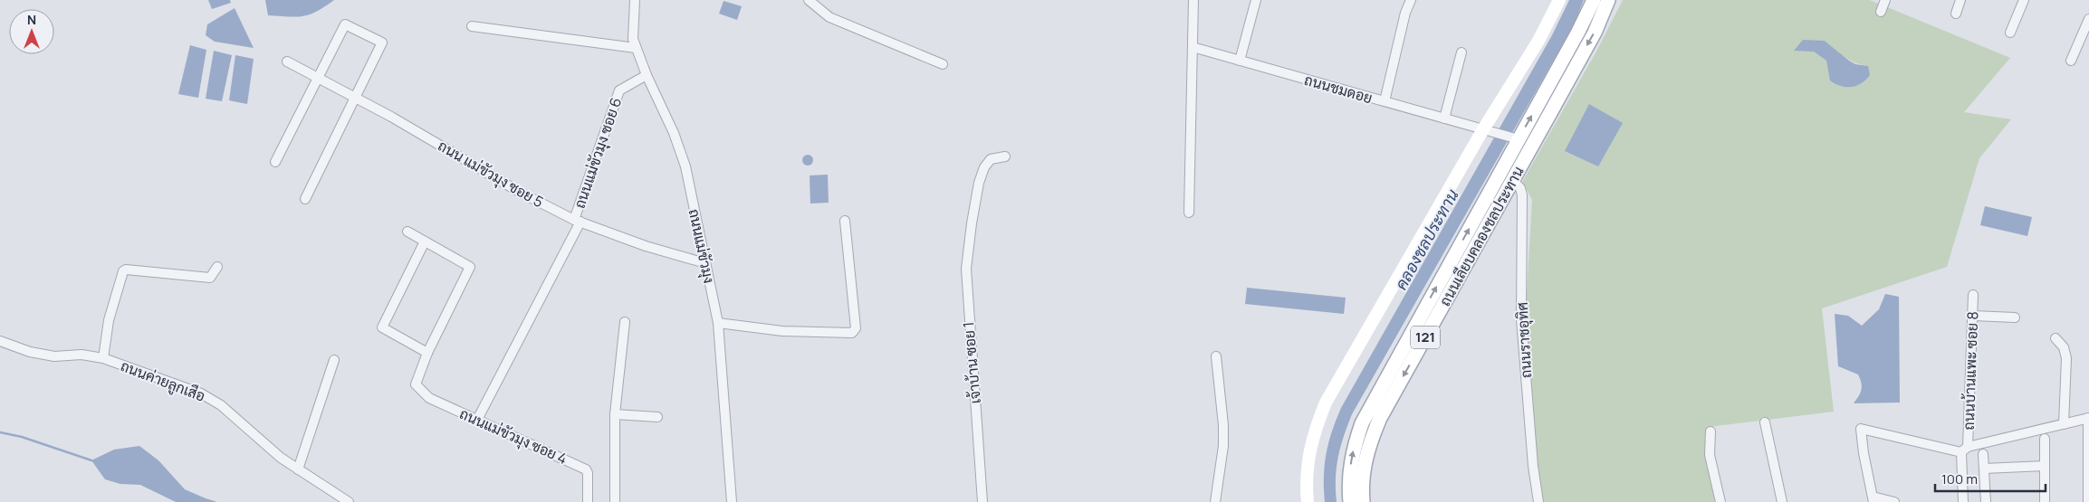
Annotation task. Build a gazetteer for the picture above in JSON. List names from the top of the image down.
{
  "streets": {
    "main road": ["ถนนเลียบคลองชลประทาน", "121"],
    "street": [
      "ถนนชมดอย",
      "ถนนแม่ขัวมุง ซอย 6",
      "ถนน แม่ขัวมุง ซอย 5",
      "ถนนแม่ขัวมุง",
      "ถนนราชอุทิศ",
      "เจ้าบ้าน ซอย 1",
      "ถนนบ้านแพะ ซอย 8",
      "ถนนค่ายลูกเสือ",
      "ถนนแม่ขัวมุง ซอย 4"
    ]
  },
  "crossings": [
    ["ถนนชมดอย", "ถนนเลียบคลองชลประทาน"],
    ["ถนนแม่ขัวมุง ซอย 6", "ถนน แม่ขัวมุง ซอย 5"],
    ["ถนนแม่ขัวมุง ซอย 6", "ถนนแม่ขัวมุง"],
    ["ถนนแม่ขัวมุง ซอย 6", "ถนนแม่ขัวมุง ซอย 4"],
    ["ถนน แม่ขัวมุง ซอย 5", "ถนนแม่ขัวมุง"],
    ["ถนนเลียบคลองชลประทาน", "ถนนราชอุทิศ"]
  ],
  "water": ["คลองชลประทาน"],
  "scale_bar": "100 m",
  "north": "top"
}
